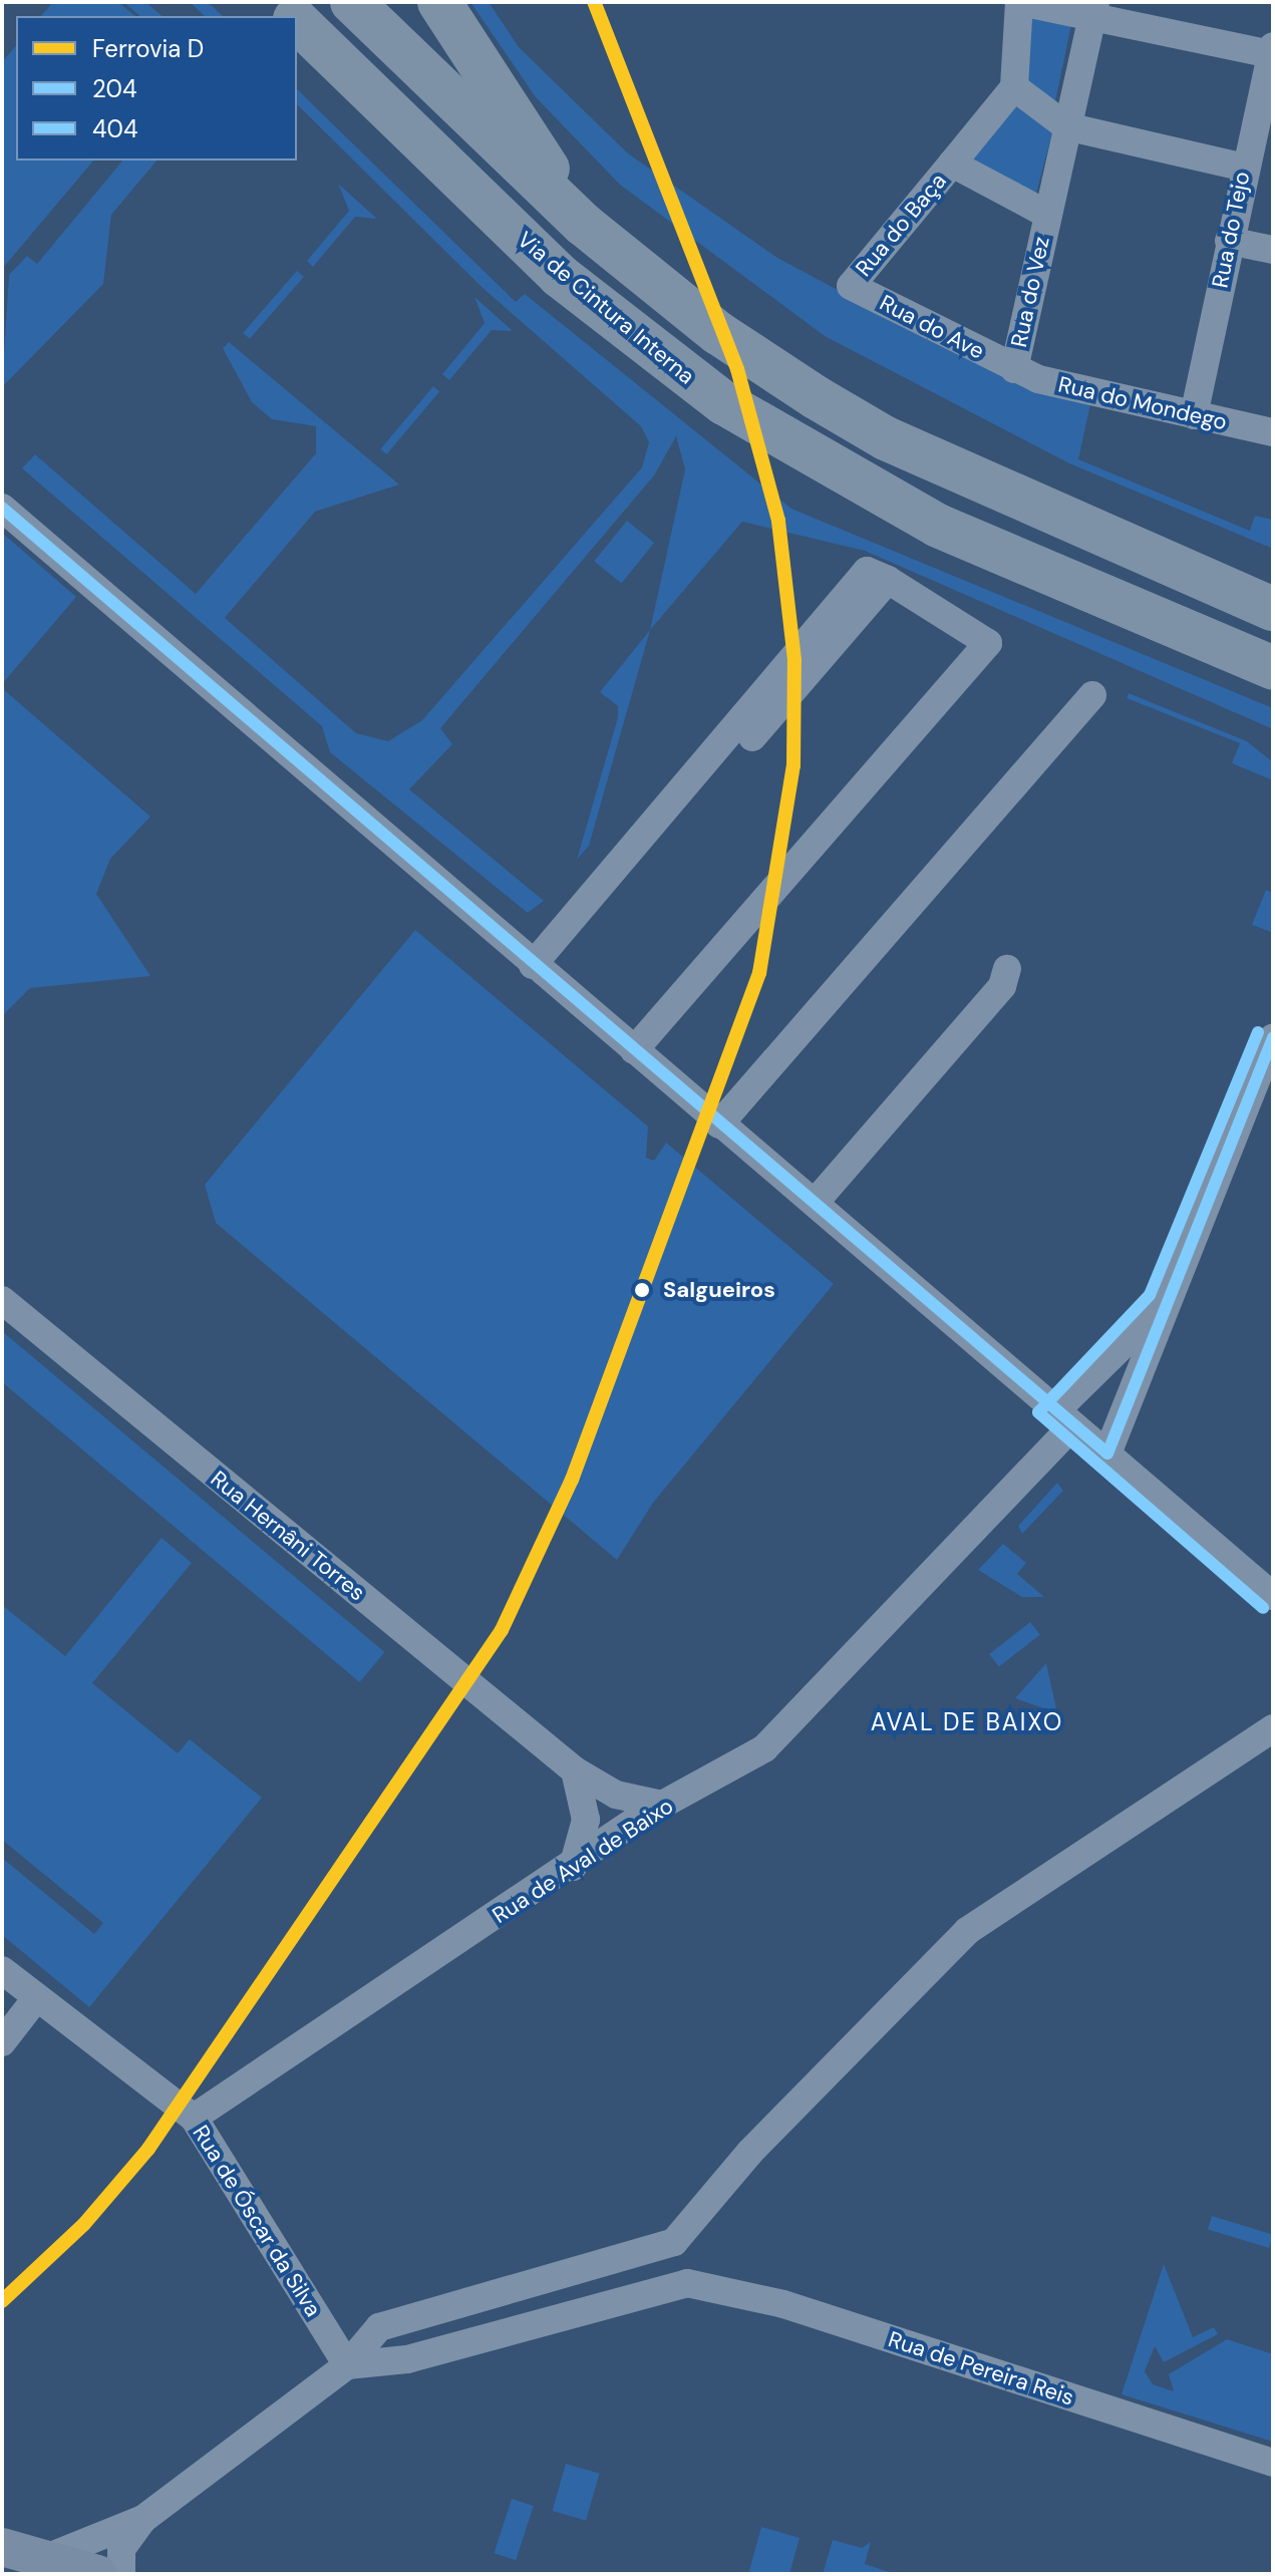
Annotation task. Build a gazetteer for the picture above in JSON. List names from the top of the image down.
{
  "streets": {
    "highway": ["Via de Cintura Interna"],
    "street": [
      "Rua do Baça",
      "Rua do Tejo",
      "Rua do Vez",
      "Rua do Ave",
      "Rua do Mondego",
      "Rua Hernâni Torres",
      "Rua de Aval de Baixo",
      "Rua de Óscar da Silva",
      "Rua de Pereira Reis"
    ]
  },
  "crossings": [
    ["Rua do Baça", "Rua do Ave"],
    ["Rua do Tejo", "Rua do Mondego"],
    ["Rua do Vez", "Rua do Ave"],
    ["Rua do Vez", "Rua do Mondego"],
    ["Rua do Ave", "Rua do Mondego"],
    ["Rua Hernâni Torres", "Rua de Aval de Baixo"],
    ["Rua de Aval de Baixo", "Rua de Óscar da Silva"]
  ],
  "districts": ["AVAL DE BAIXO"],
  "places": ["Salgueiros"],
  "lines": ["rail line D", "transit line 204", "transit line 404"],
  "legend": ["Ferrovia D", "204", "404"]
}
